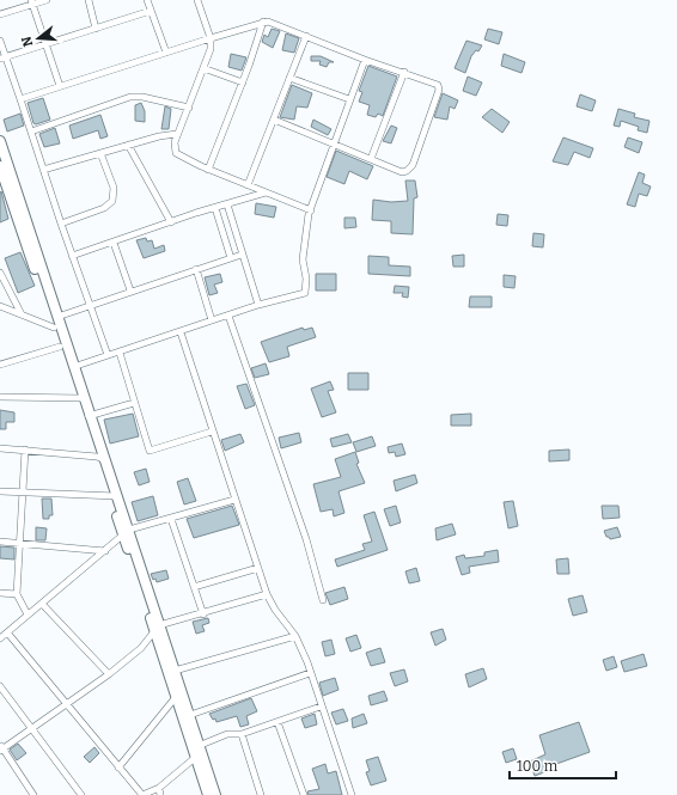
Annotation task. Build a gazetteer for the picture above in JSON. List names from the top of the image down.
{
  "scale_bar": "100 m",
  "north": "left"
}
